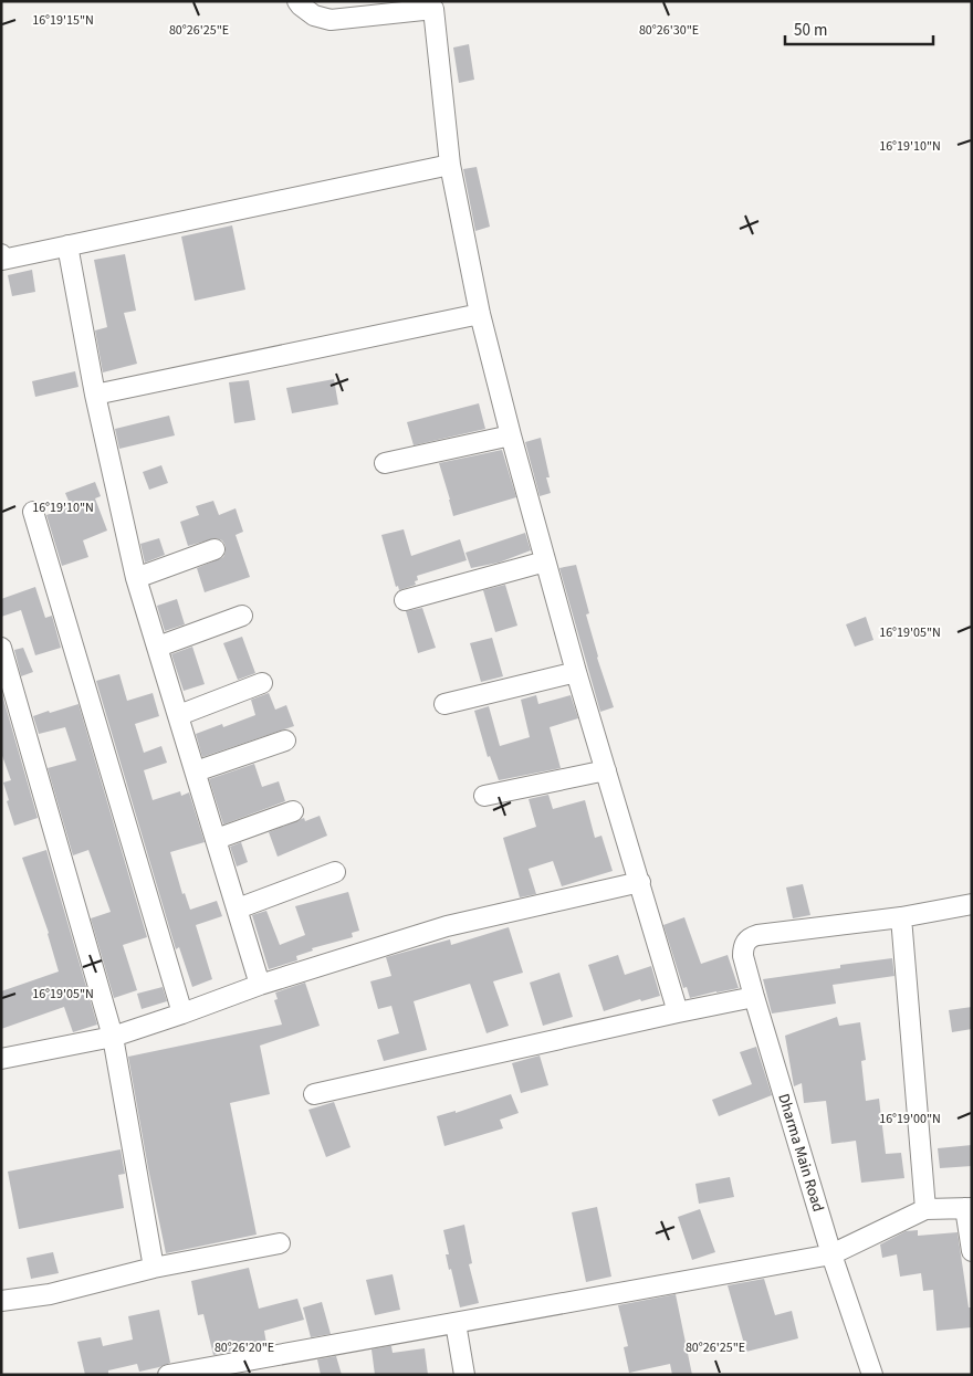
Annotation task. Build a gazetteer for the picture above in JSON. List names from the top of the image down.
{
  "streets": {
    "street": ["Dharma Main Road"]
  },
  "scale_bar": "50 m",
  "coordinates": [
    "16°19'15\"N",
    "80°26'25\"E",
    "80°26'30\"E",
    "16°19'10\"N",
    "16°19'05\"N",
    "16°19'00\"N",
    "80°26'20\"E"
  ]
}
